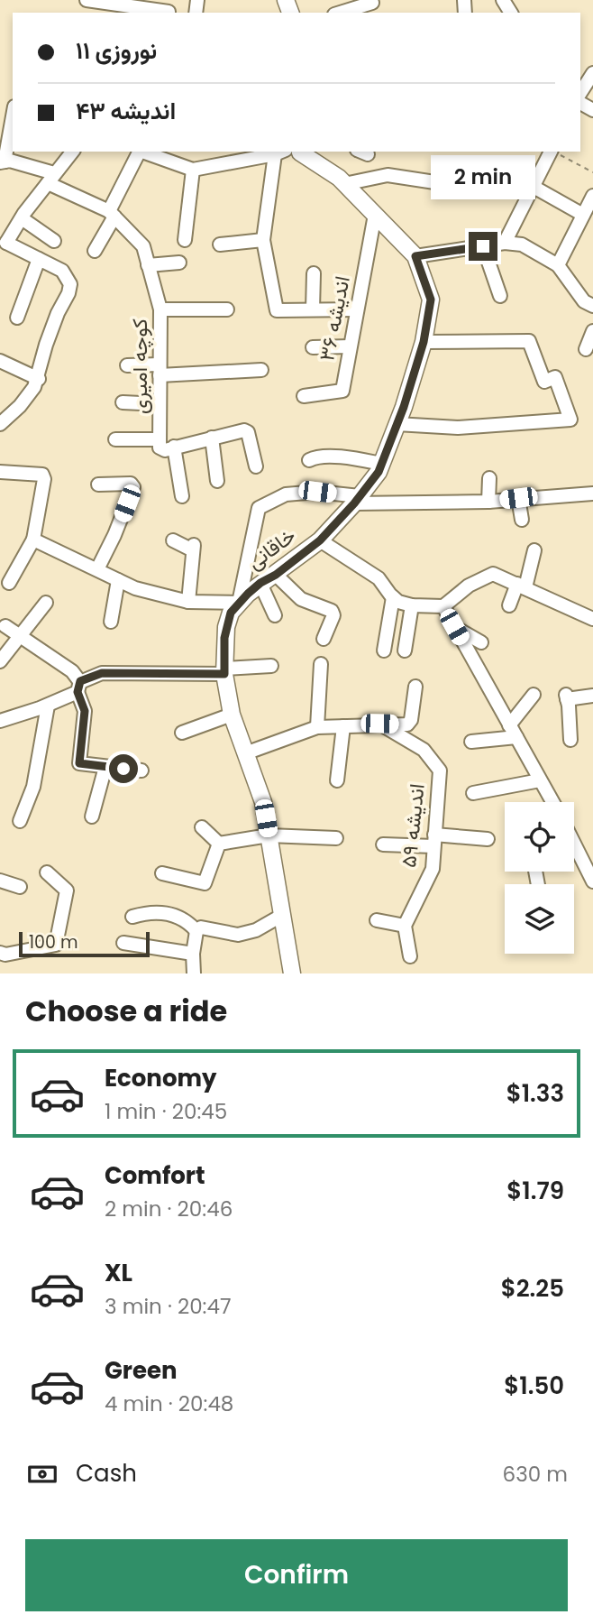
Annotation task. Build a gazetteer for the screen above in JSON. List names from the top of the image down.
{
  "streets": {
    "main road": ["خاقانی"],
    "street": ["اندیشه ۳۶", "کوچه امیری", "اندیشه ۵۹"]
  },
  "crossings": [
    ["اندیشه ۳۶", "خاقانی"]
  ],
  "scale_bar": "100 m",
  "page": {
    "banner": ["نوروزی ۱۱", "اندیشه ۴۳"],
    "bubble": "2 min",
    "scale": "100 m",
    "heading": "Choose a ride",
    "list": [
      {
        "name": "Economy",
        "note": "1 min · 20:45",
        "value": "$1.33"
      },
      {
        "name": "Comfort",
        "note": "2 min · 20:46",
        "value": "$1.79"
      },
      {
        "name": "XL",
        "note": "3 min · 20:47",
        "value": "$2.25"
      },
      {
        "name": "Green",
        "note": "4 min · 20:48",
        "value": "$1.50"
      }
    ],
    "pay": ["Cash", "630 m"],
    "buttons": "Confirm"
  }
}
